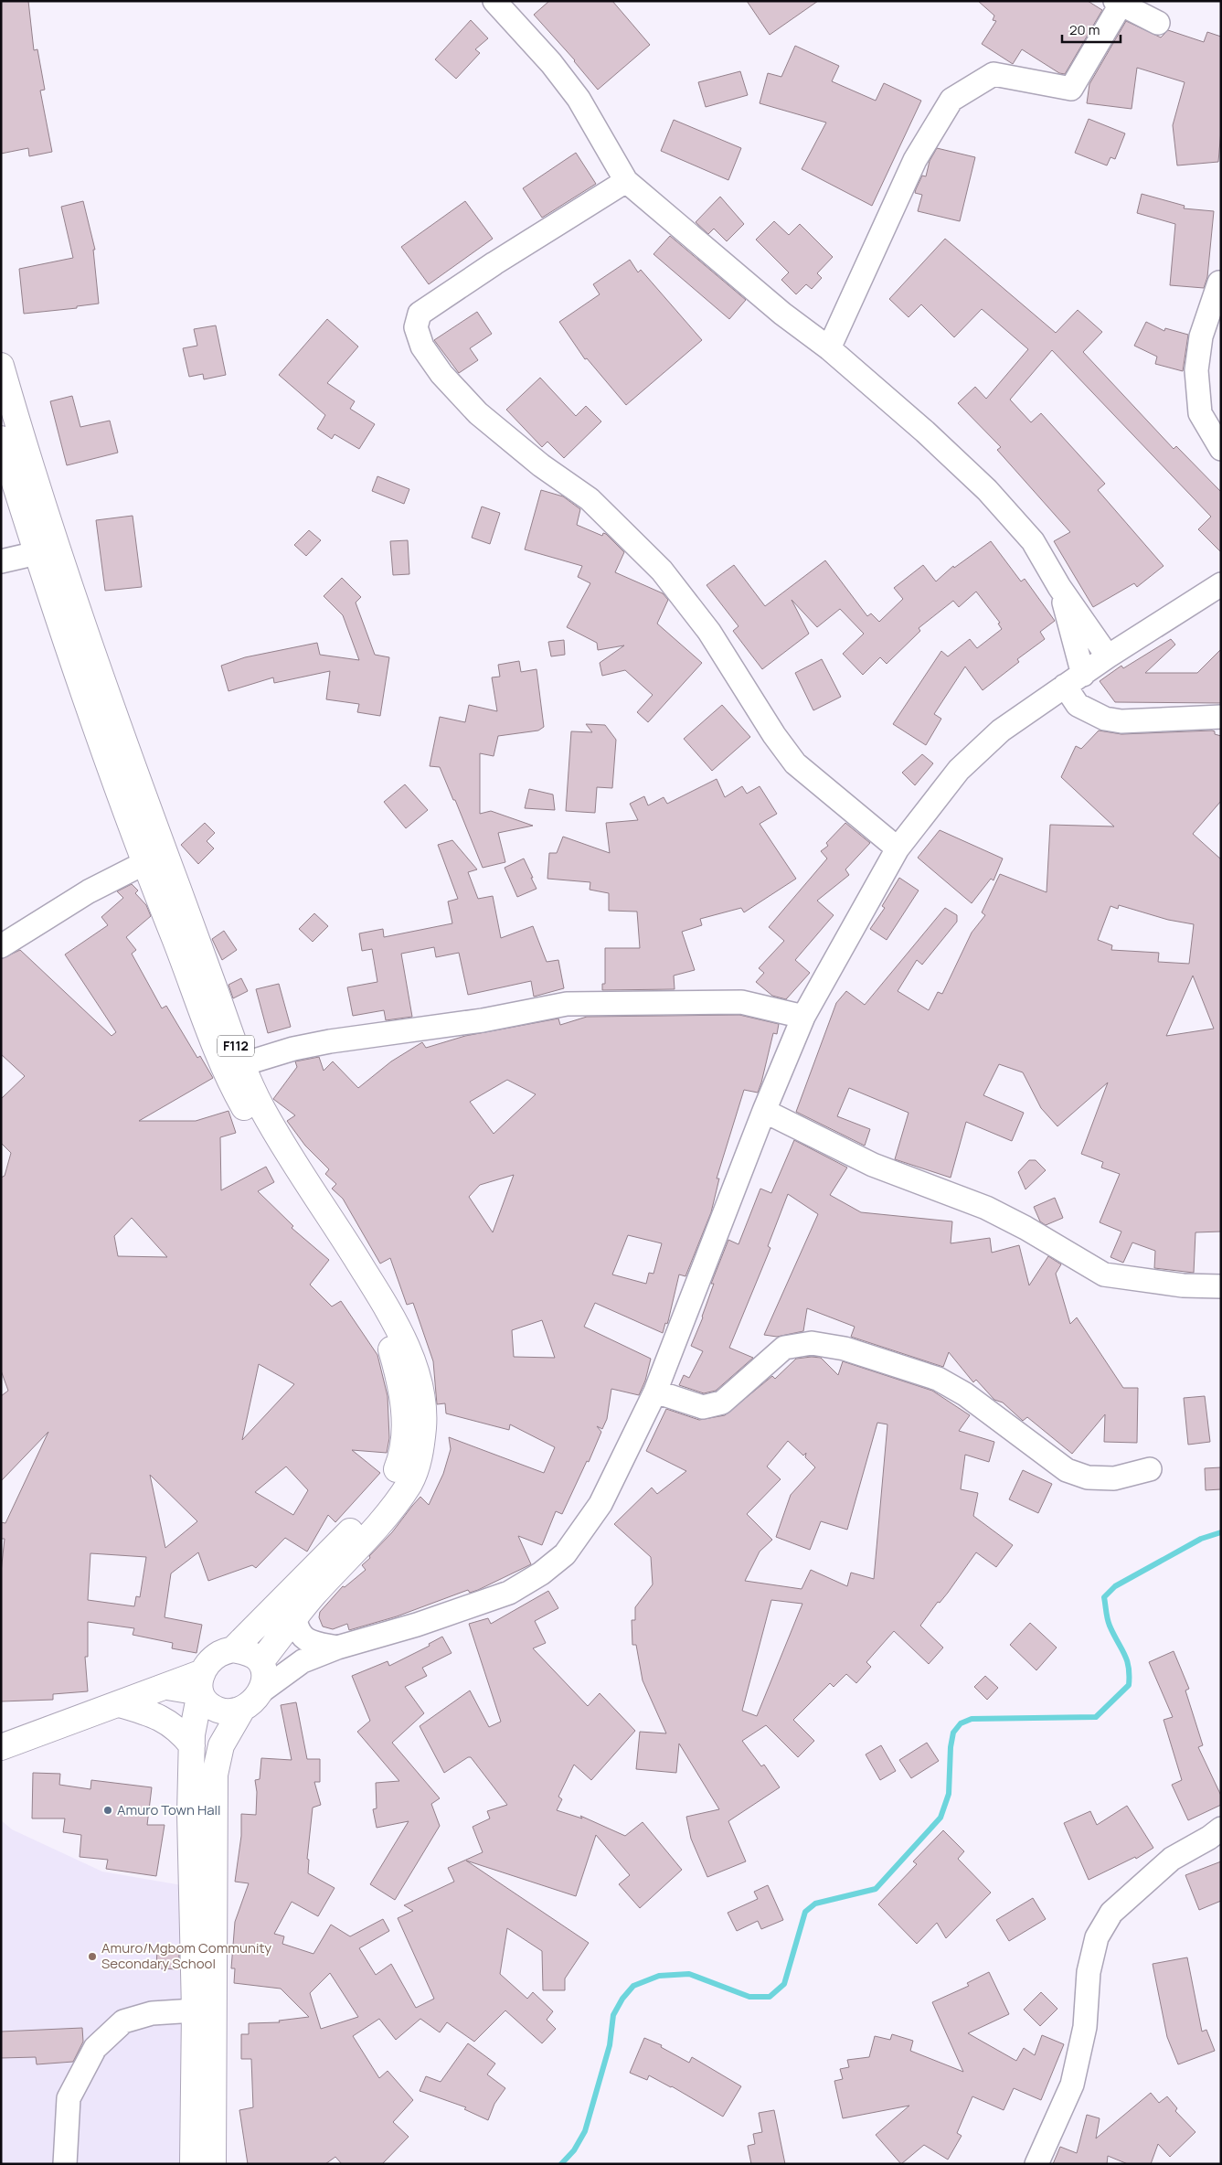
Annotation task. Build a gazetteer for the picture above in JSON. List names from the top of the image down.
{
  "streets": {
    "main road": ["F112"]
  },
  "places": ["Amuro Town Hall", "Amuro/Mgbom Community Secondary School"],
  "scale_bar": "20 m"
}
